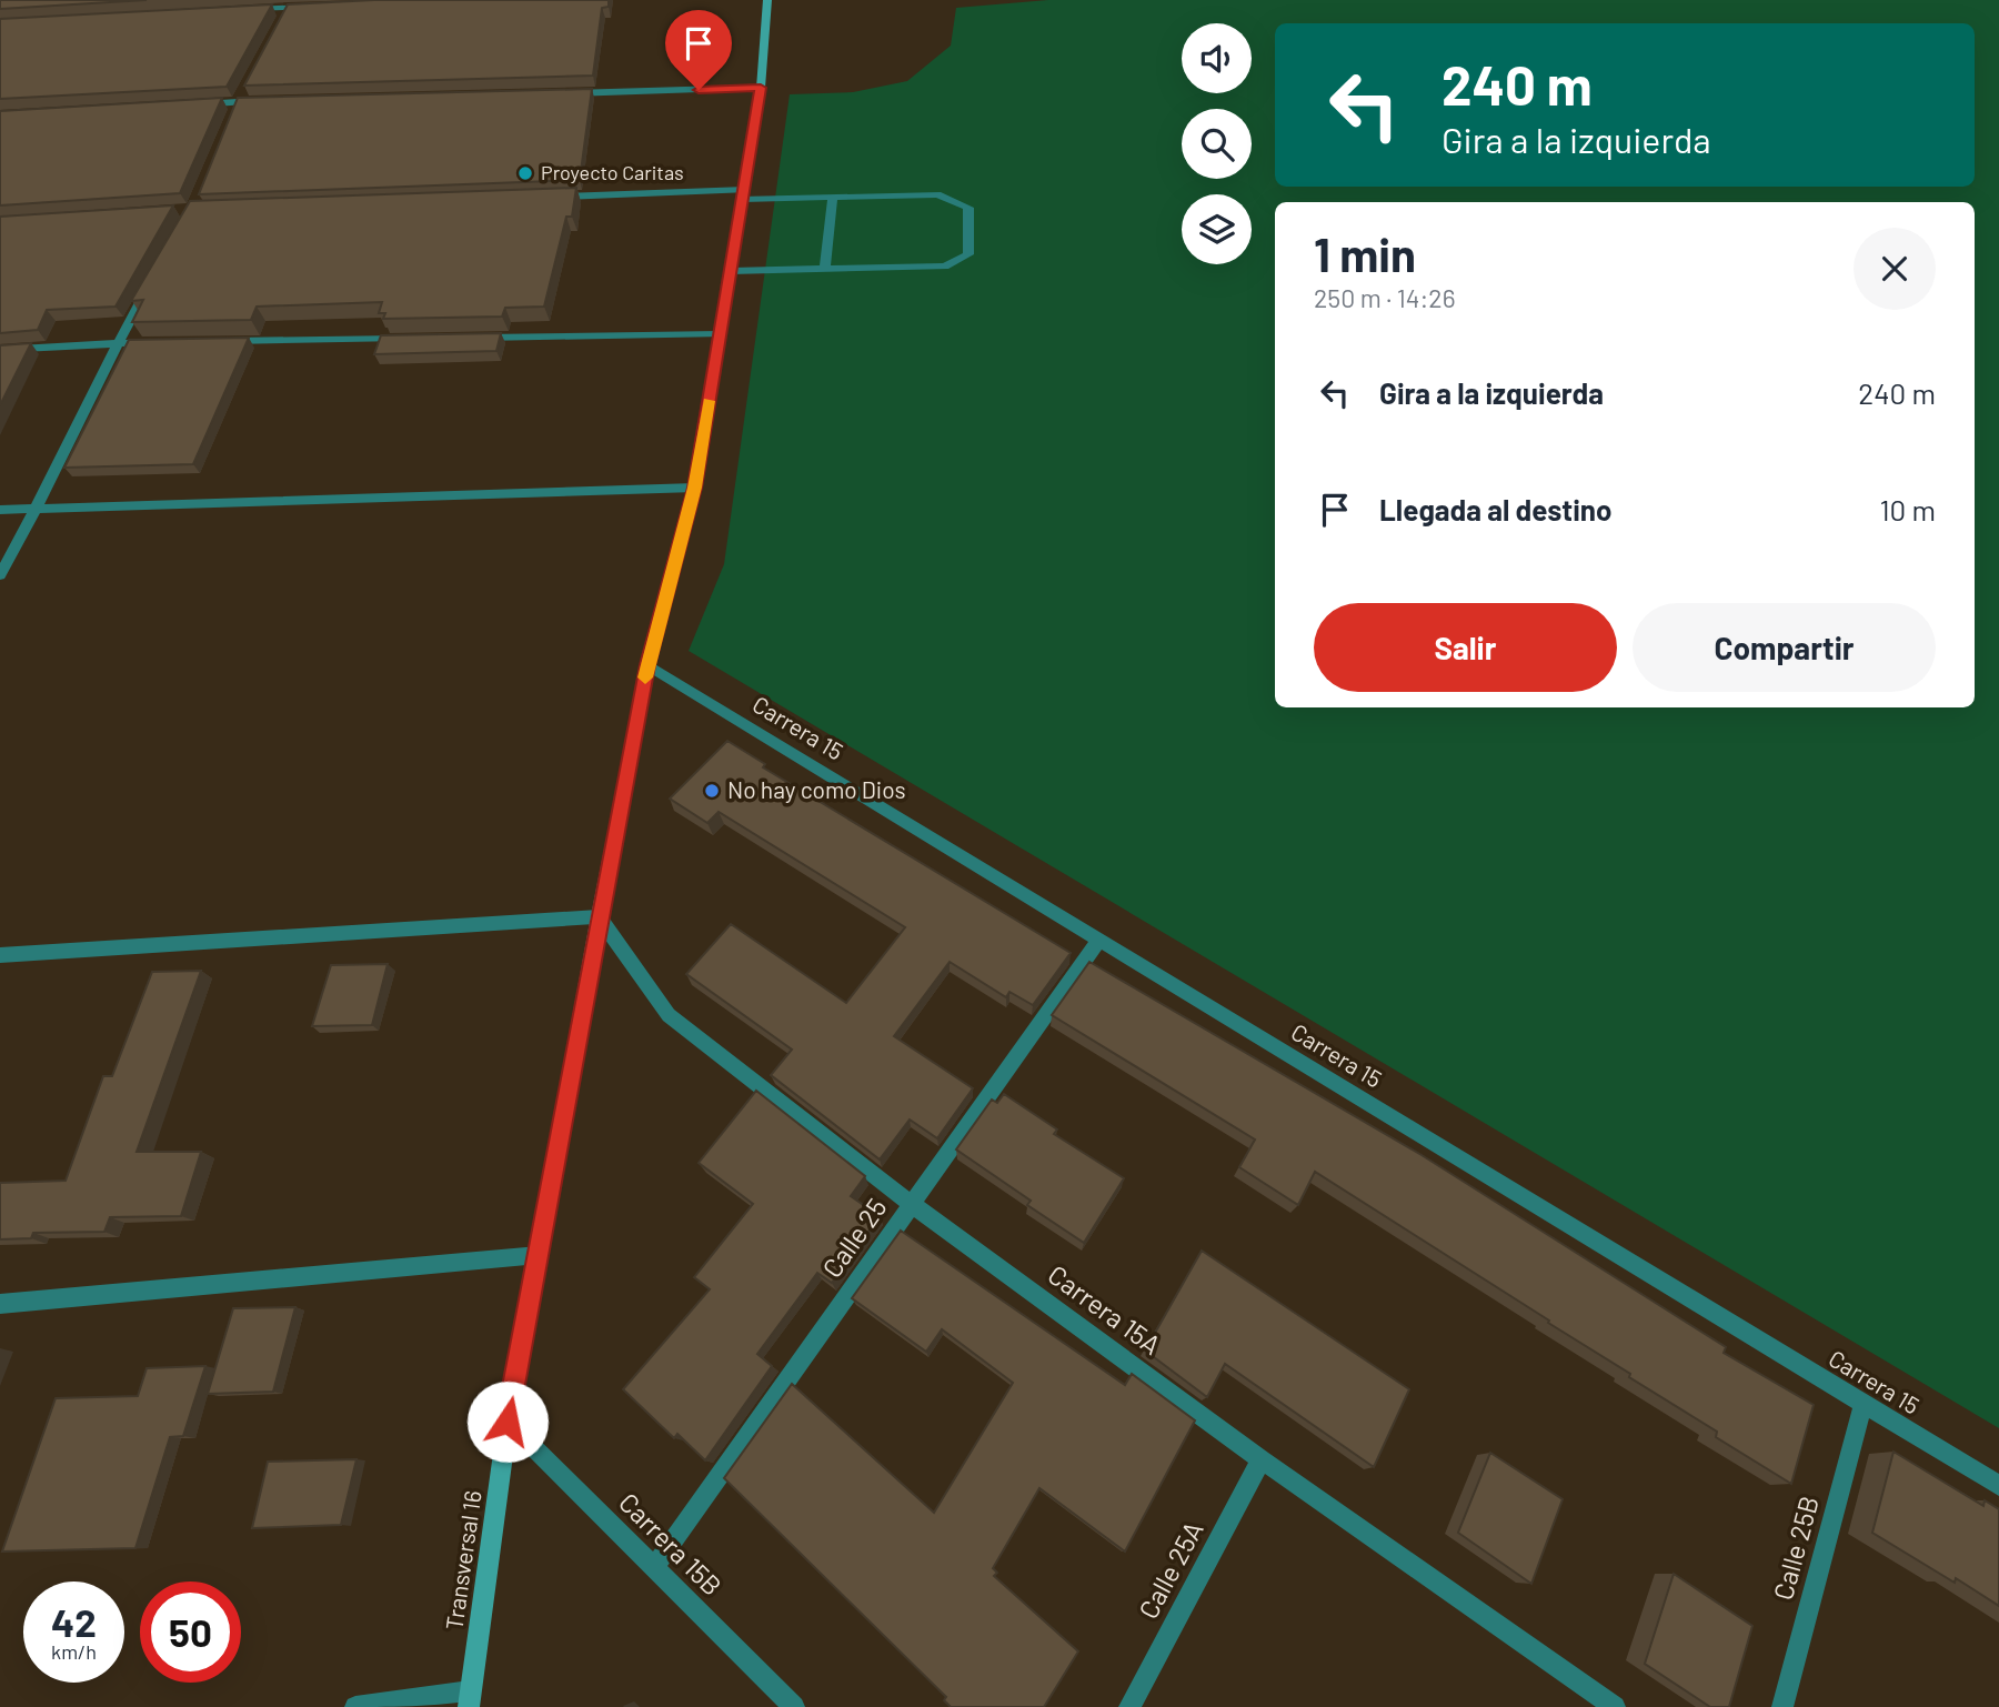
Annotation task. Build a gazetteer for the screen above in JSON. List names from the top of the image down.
{
  "streets": {
    "main road": ["Transversal 16"],
    "street": [
      "Carrera 15",
      "Calle 25",
      "Carrera 15A",
      "Carrera 15B",
      "Calle 25B",
      "Calle 25A"
    ]
  },
  "crossings": [
    ["Carrera 15", "Calle 25"],
    ["Carrera 15", "Calle 25B"],
    ["Carrera 15", "Transversal 16"],
    ["Calle 25", "Carrera 15A"],
    ["Calle 25", "Carrera 15B"],
    ["Carrera 15A", "Transversal 16"],
    ["Carrera 15A", "Calle 25A"],
    ["Carrera 15B", "Transversal 16"]
  ],
  "places": ["Proyecto Caritas", "No hay como Dios"],
  "page": {
    "turn": ["240 m", "Gira a la izquierda"],
    "heading": ["1 min", "250 m · 14:26"],
    "list": [
      {
        "name": "Gira a la izquierda",
        "value": "240 m"
      },
      {
        "name": "Llegada al destino",
        "value": "10 m"
      }
    ],
    "buttons": ["Salir", "Compartir"],
    "speed": "42 km/h",
    "limit": "50"
  }
}
